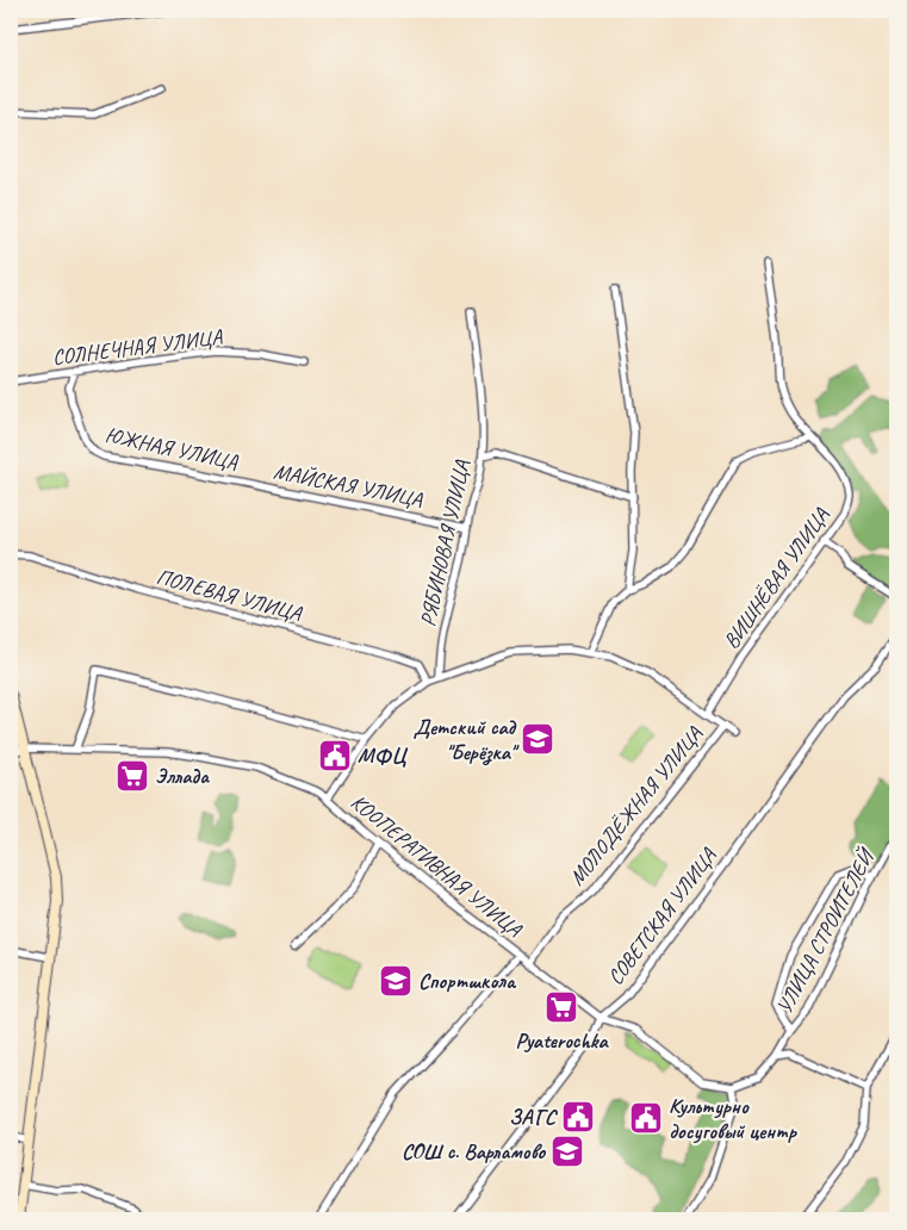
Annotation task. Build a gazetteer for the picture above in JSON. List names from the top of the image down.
{
  "streets": {
    "street": [
      "СОЛНЕЧНАЯ УЛИЦА",
      "ЮЖНАЯ УЛИЦА",
      "МАЙСКАЯ УЛИЦА",
      "РЯБИНОВАЯ УЛИЦА",
      "ВИШНЁВАЯ УЛИЦА",
      "ПОЛЕВАЯ УЛИЦА",
      "МОЛОДЁЖНАЯ УЛИЦА",
      "КООПЕРАТИВНАЯ УЛИЦА",
      "СОВЕТСКАЯ УЛИЦА",
      "УЛИЦА СТРОИТЕЛЕЙ"
    ]
  },
  "crossings": [
    ["СОЛНЕЧНАЯ УЛИЦА", "ЮЖНАЯ УЛИЦА"],
    ["ЮЖНАЯ УЛИЦА", "МАЙСКАЯ УЛИЦА"],
    ["МАЙСКАЯ УЛИЦА", "РЯБИНОВАЯ УЛИЦА"],
    ["РЯБИНОВАЯ УЛИЦА", "МОЛОДЁЖНАЯ УЛИЦА"],
    ["ВИШНЁВАЯ УЛИЦА", "МОЛОДЁЖНАЯ УЛИЦА"],
    ["ПОЛЕВАЯ УЛИЦА", "МОЛОДЁЖНАЯ УЛИЦА"],
    ["МОЛОДЁЖНАЯ УЛИЦА", "КООПЕРАТИВНАЯ УЛИЦА"],
    ["КООПЕРАТИВНАЯ УЛИЦА", "СОВЕТСКАЯ УЛИЦА"],
    ["КООПЕРАТИВНАЯ УЛИЦА", "УЛИЦА СТРОИТЕЛЕЙ"]
  ],
  "places": {
    "school or university": ["Детский сад \"Берёзка\"", "Спортшкола", "СОШ с. Варламово"],
    "public building": ["МФЦ", "ЗАГС", "Культурно досуговый центр"],
    "supermarket": ["Эллада", "Pyaterochka"]
  }
}
